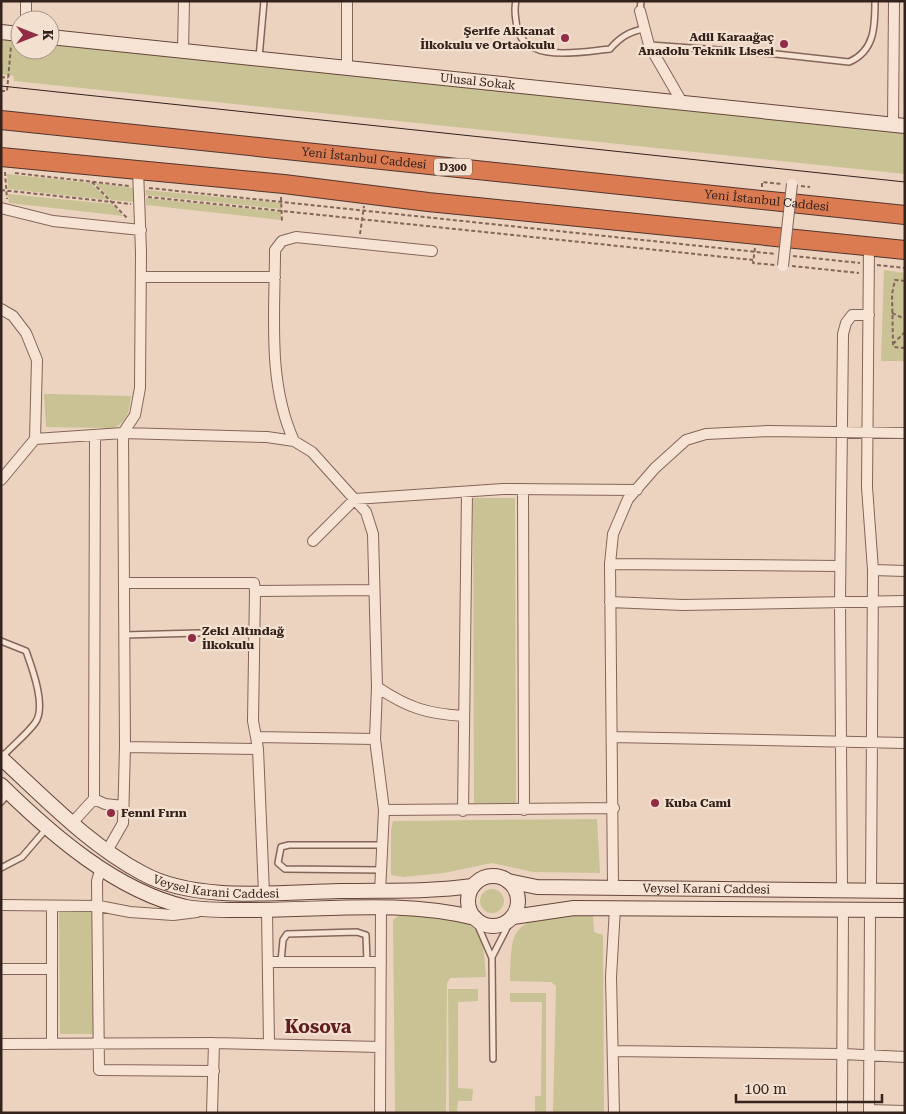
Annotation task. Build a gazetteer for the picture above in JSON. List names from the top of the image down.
{
  "streets": {
    "highway": ["Yeni İstanbul Caddesi", "D300"],
    "main road": ["Ulusal Sokak", "Veysel Karani Caddesi"]
  },
  "districts": ["Kosova"],
  "places": [
    "Şerife Akkanat İlkokulu ve Ortaokulu",
    "Adil Karaağaç Anadolu Teknik Lisesi",
    "Zeki Altındağ İlkokulu",
    "Kuba Cami",
    "Fenni Fırın"
  ],
  "scale_bar": "100 m",
  "north": "right"
}
